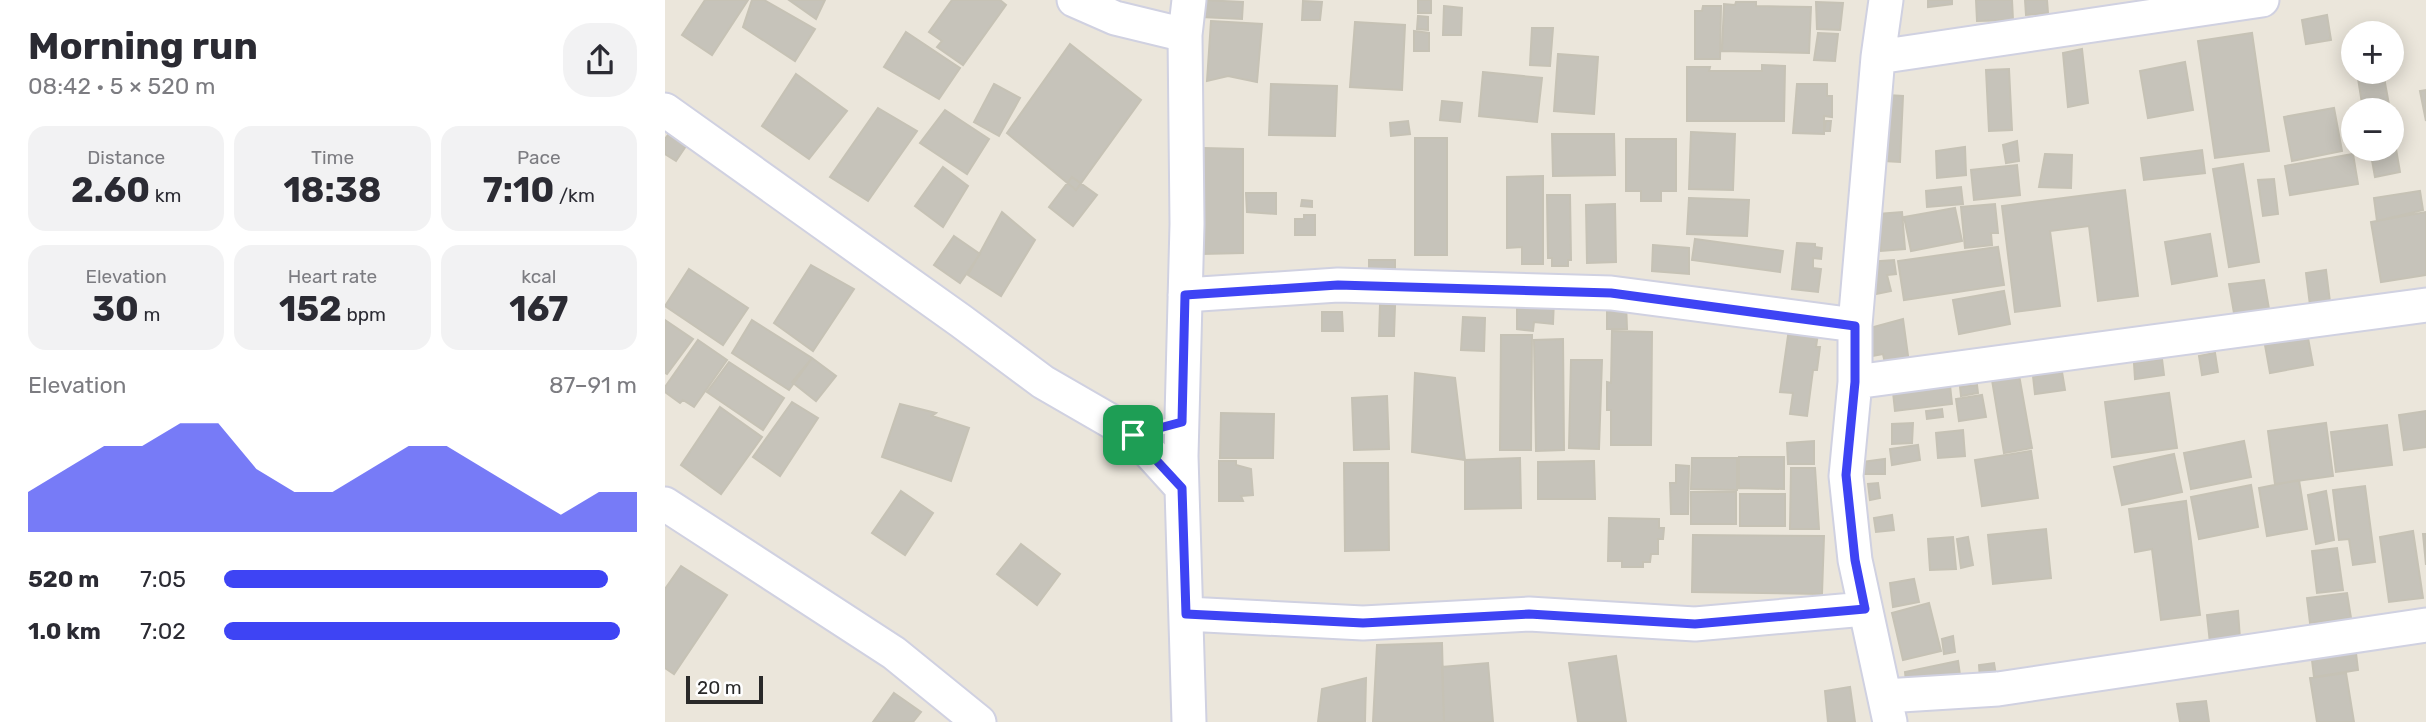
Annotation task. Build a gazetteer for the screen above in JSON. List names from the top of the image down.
{
  "scale_bar": "20 m",
  "page": {
    "heading": ["Morning run", "08:42 · 5 × 520 m"],
    "map_buttons": ["+", "−"],
    "stats": [
      ["Distance", "2.60 km"],
      ["Time", "18:38"],
      ["Pace", "7:10 /km"],
      ["Elevation", "30 m"],
      ["Heart rate", "152 bpm"],
      ["kcal", "167"]
    ],
    "chart": ["Elevation", "87–91 m"],
    "list": [
      {
        "name": "520 m",
        "note": "7:05"
      },
      {
        "name": "1.0 km",
        "note": "7:02"
      }
    ],
    "scale": "20 m"
  }
}
